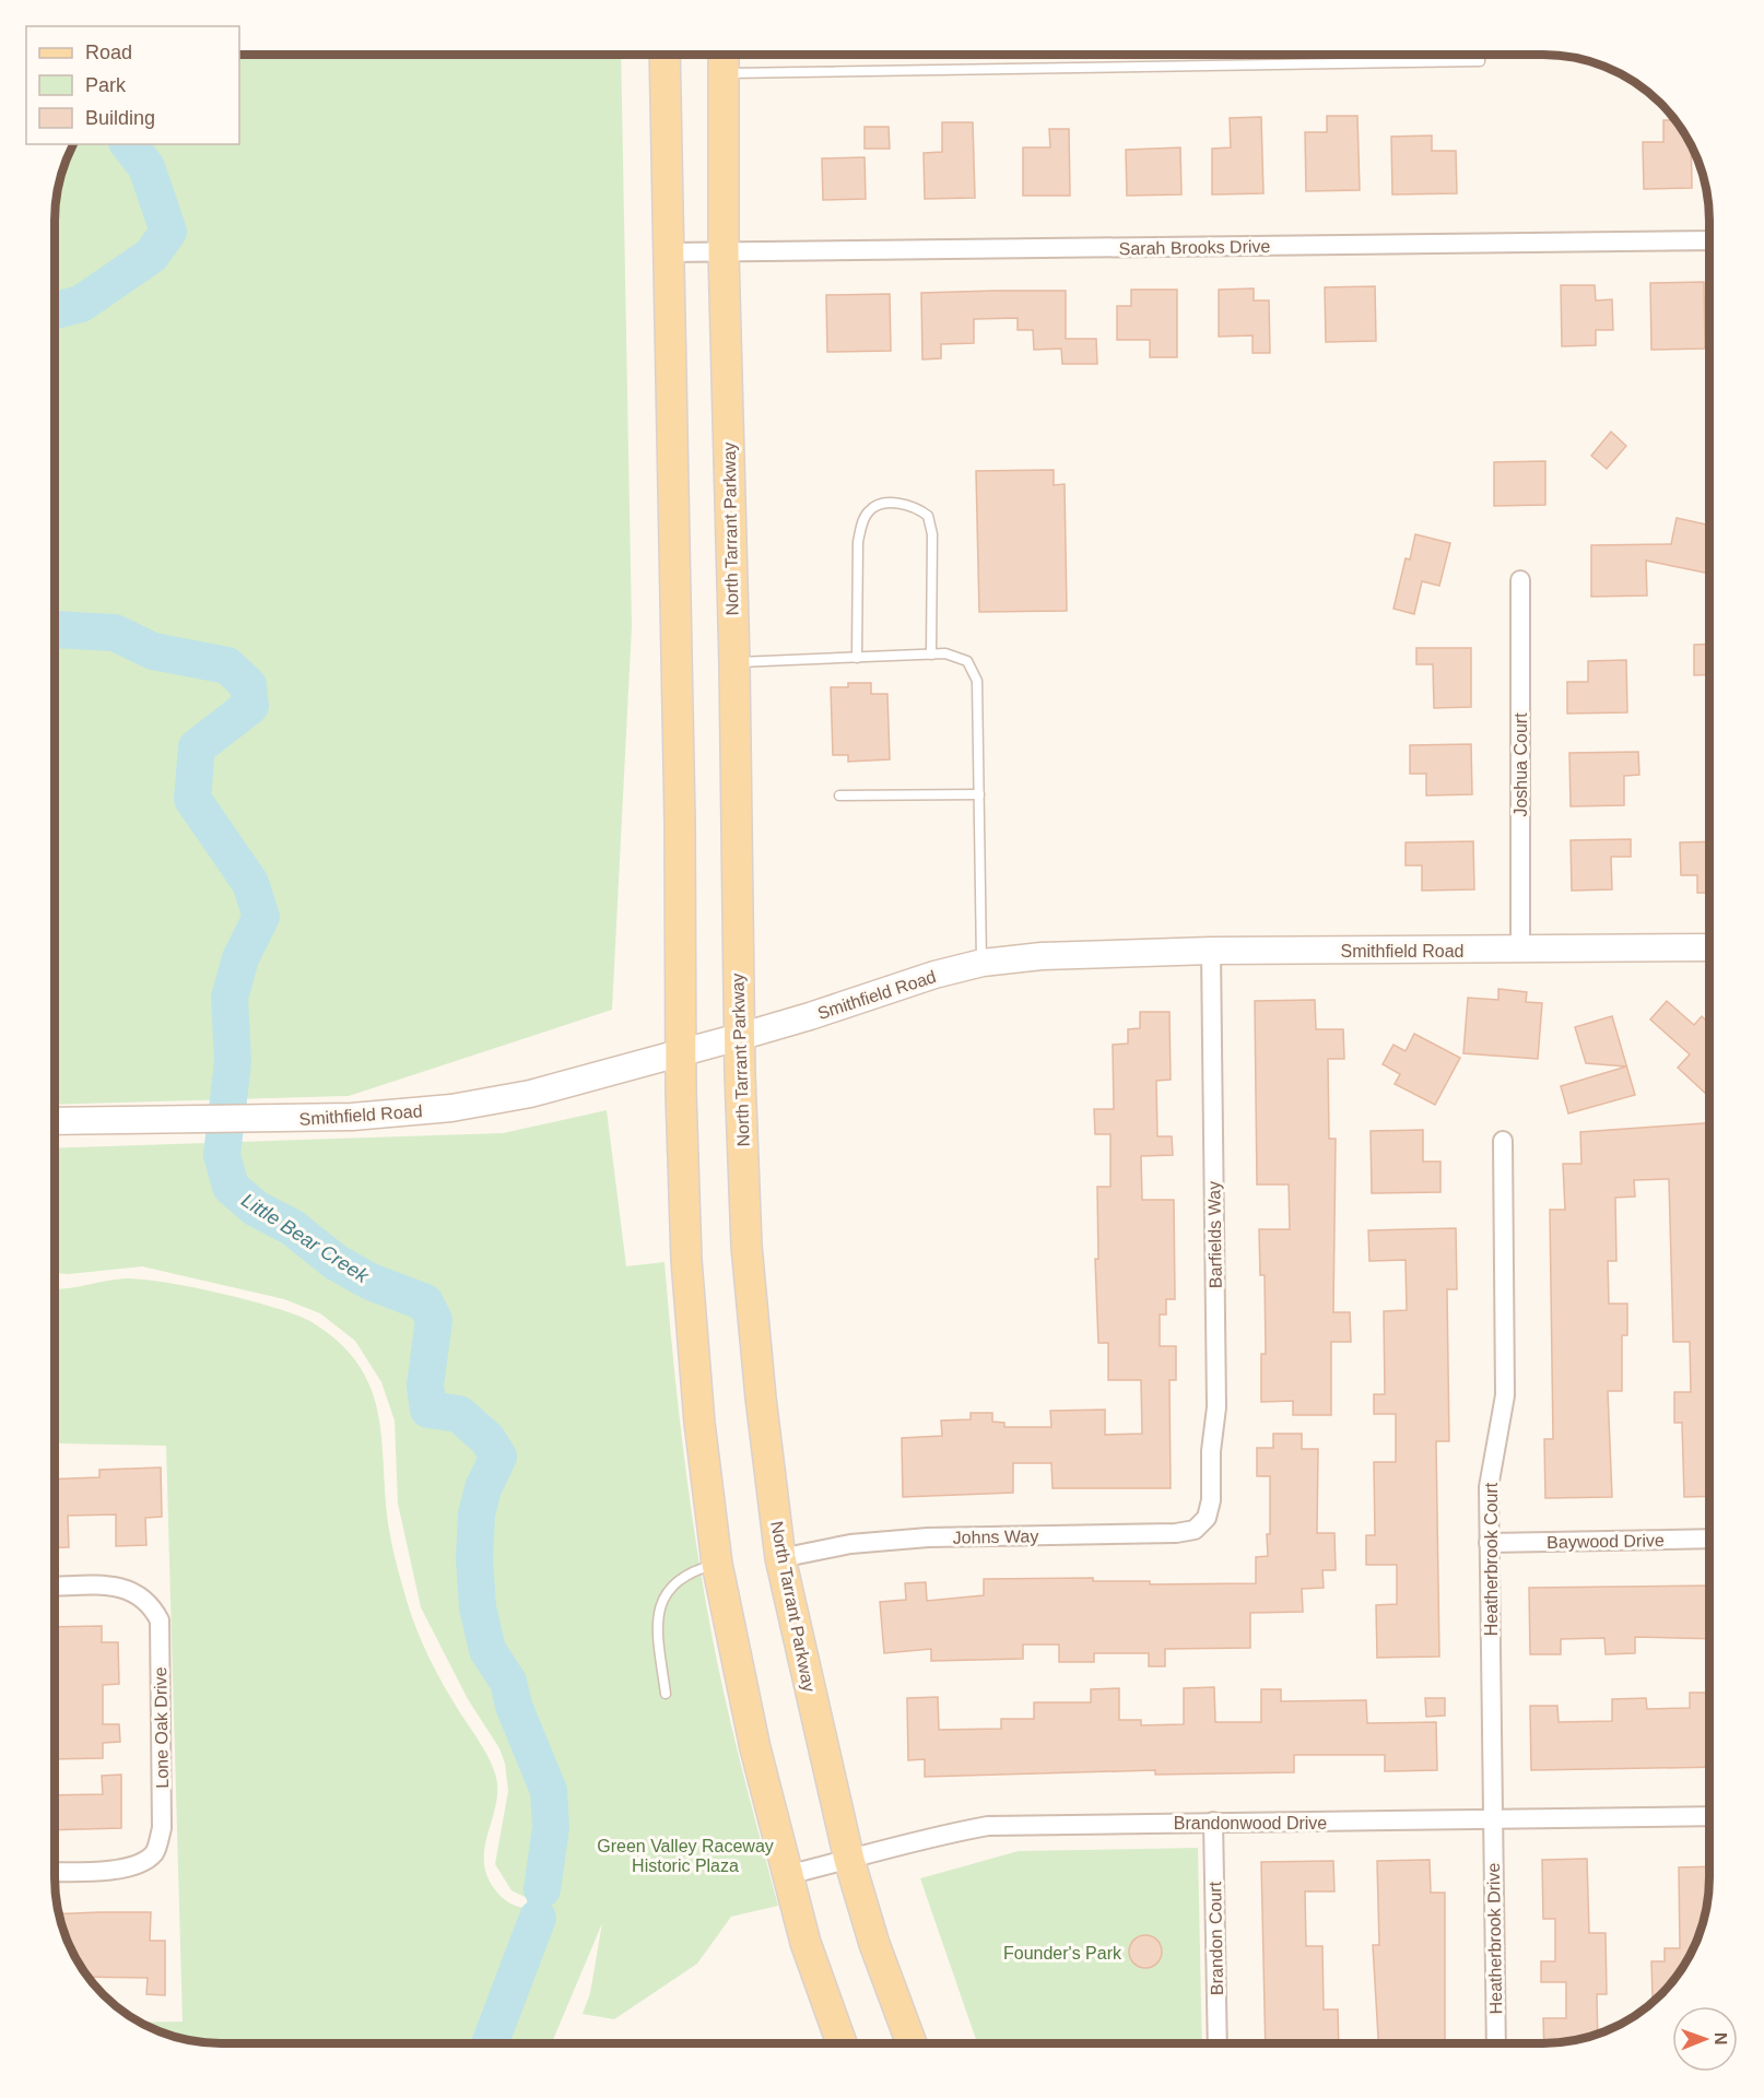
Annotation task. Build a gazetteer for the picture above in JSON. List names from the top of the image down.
{
  "streets": {
    "main road": ["North Tarrant Parkway", "Smithfield Road"],
    "street": [
      "Sarah Brooks Drive",
      "Joshua Court",
      "Barfields Way",
      "Johns Way",
      "Baywood Drive",
      "Heatherbrook Court",
      "Lone Oak Drive",
      "Brandonwood Drive",
      "Brandon Court",
      "Heatherbrook Drive"
    ]
  },
  "crossings": [
    ["Sarah Brooks Drive", "North Tarrant Parkway"],
    ["North Tarrant Parkway", "Smithfield Road"],
    ["North Tarrant Parkway", "Johns Way"],
    ["North Tarrant Parkway", "Brandonwood Drive"],
    ["Joshua Court", "Smithfield Road"],
    ["Smithfield Road", "Barfields Way"],
    ["Barfields Way", "Johns Way"],
    ["Baywood Drive", "Heatherbrook Court"],
    ["Heatherbrook Court", "Brandonwood Drive"],
    ["Heatherbrook Court", "Heatherbrook Drive"],
    ["Brandonwood Drive", "Brandon Court"],
    ["Brandonwood Drive", "Heatherbrook Drive"]
  ],
  "water": ["Little Bear Creek"],
  "parks": ["Green Valley Raceway Historic Plaza", "Founder's Park"],
  "legend": ["Road", "Park", "Building"],
  "north": "right"
}
